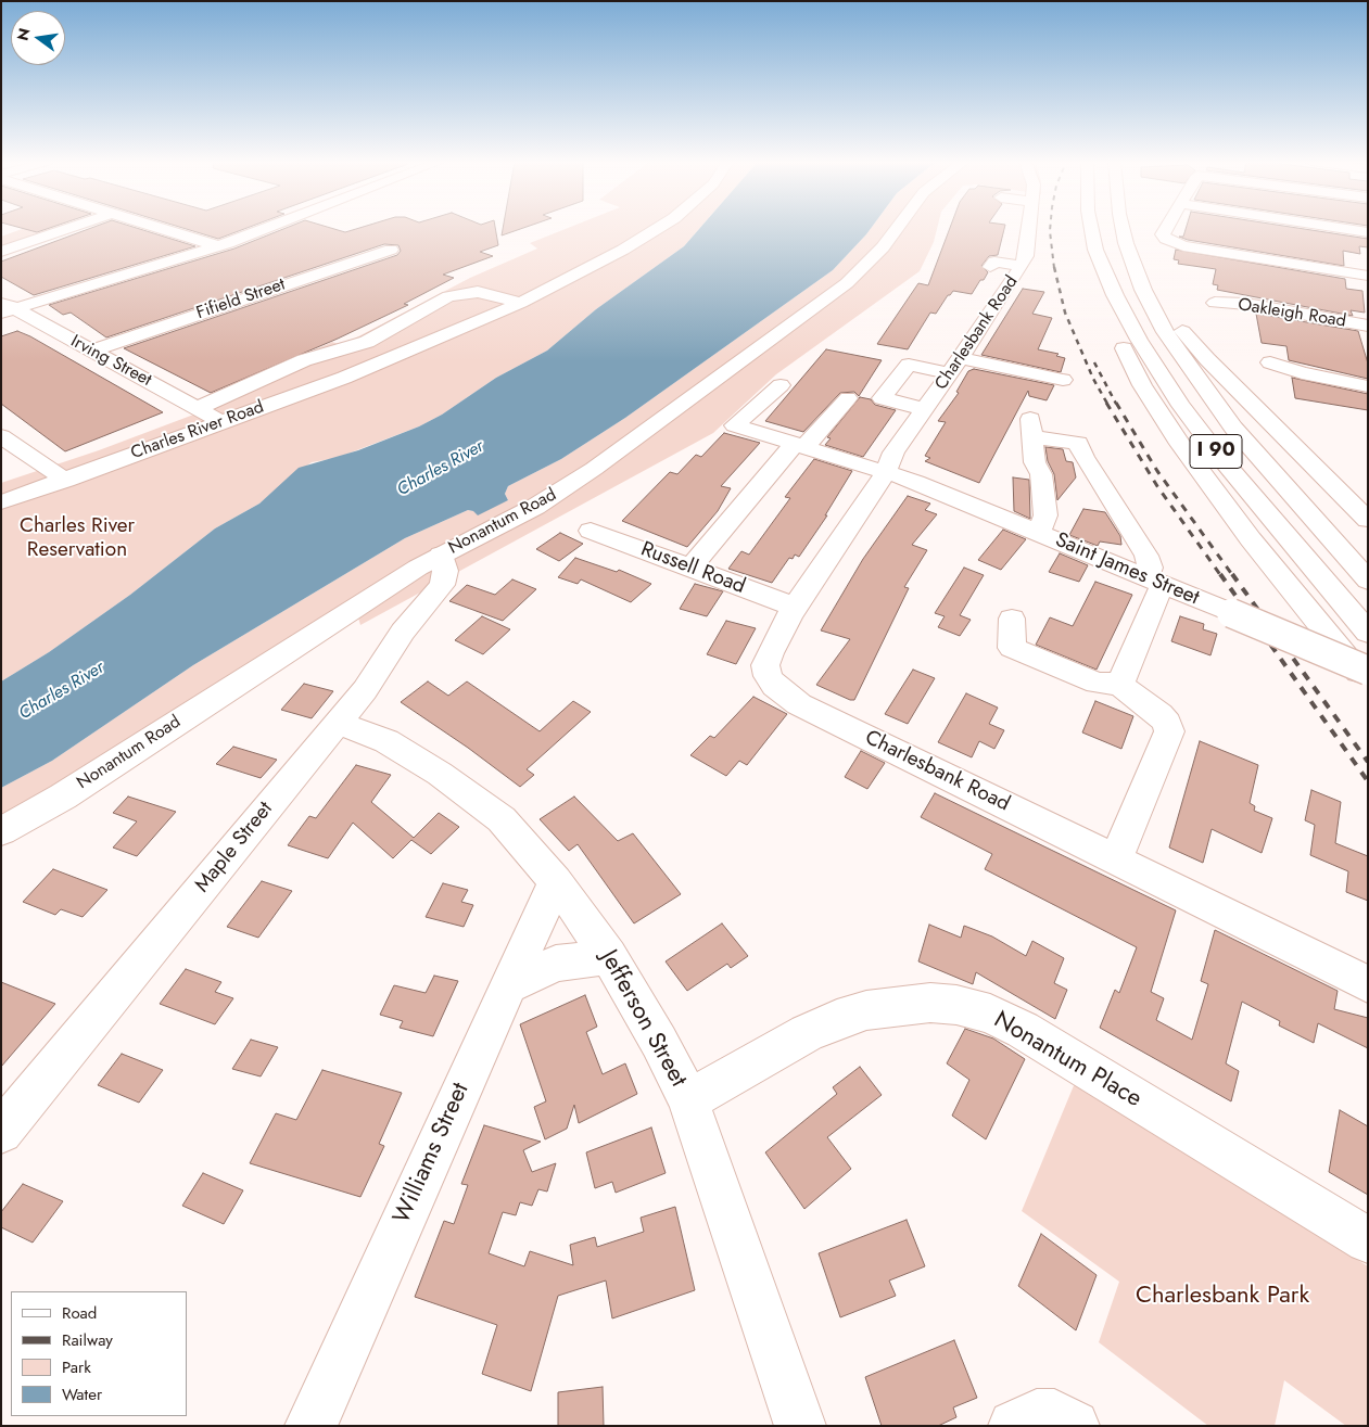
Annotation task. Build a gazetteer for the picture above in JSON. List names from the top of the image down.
{
  "streets": {
    "main road": [
      "Fifield Street",
      "Oakleigh Road",
      "Charlesbank Road",
      "Irving Street",
      "Charles River Road",
      "I 90",
      "Nonantum Road",
      "Russell Road",
      "Saint James Street",
      "Maple Street",
      "Jefferson Street",
      "Nonantum Place",
      "Williams Street"
    ]
  },
  "crossings": [
    ["Fifield Street", "Irving Street"],
    ["Charlesbank Road", "Russell Road"],
    ["Charlesbank Road", "Saint James Street"],
    ["Irving Street", "Charles River Road"],
    ["Nonantum Road", "Maple Street"],
    ["Maple Street", "Jefferson Street"],
    ["Jefferson Street", "Nonantum Place"],
    ["Jefferson Street", "Williams Street"]
  ],
  "water": ["Charles River"],
  "parks": ["Charles River Reservation", "Charlesbank Park"],
  "legend": [
    "Road",
    "Railway",
    "Park",
    "Water"
  ],
  "north": "left"
}
